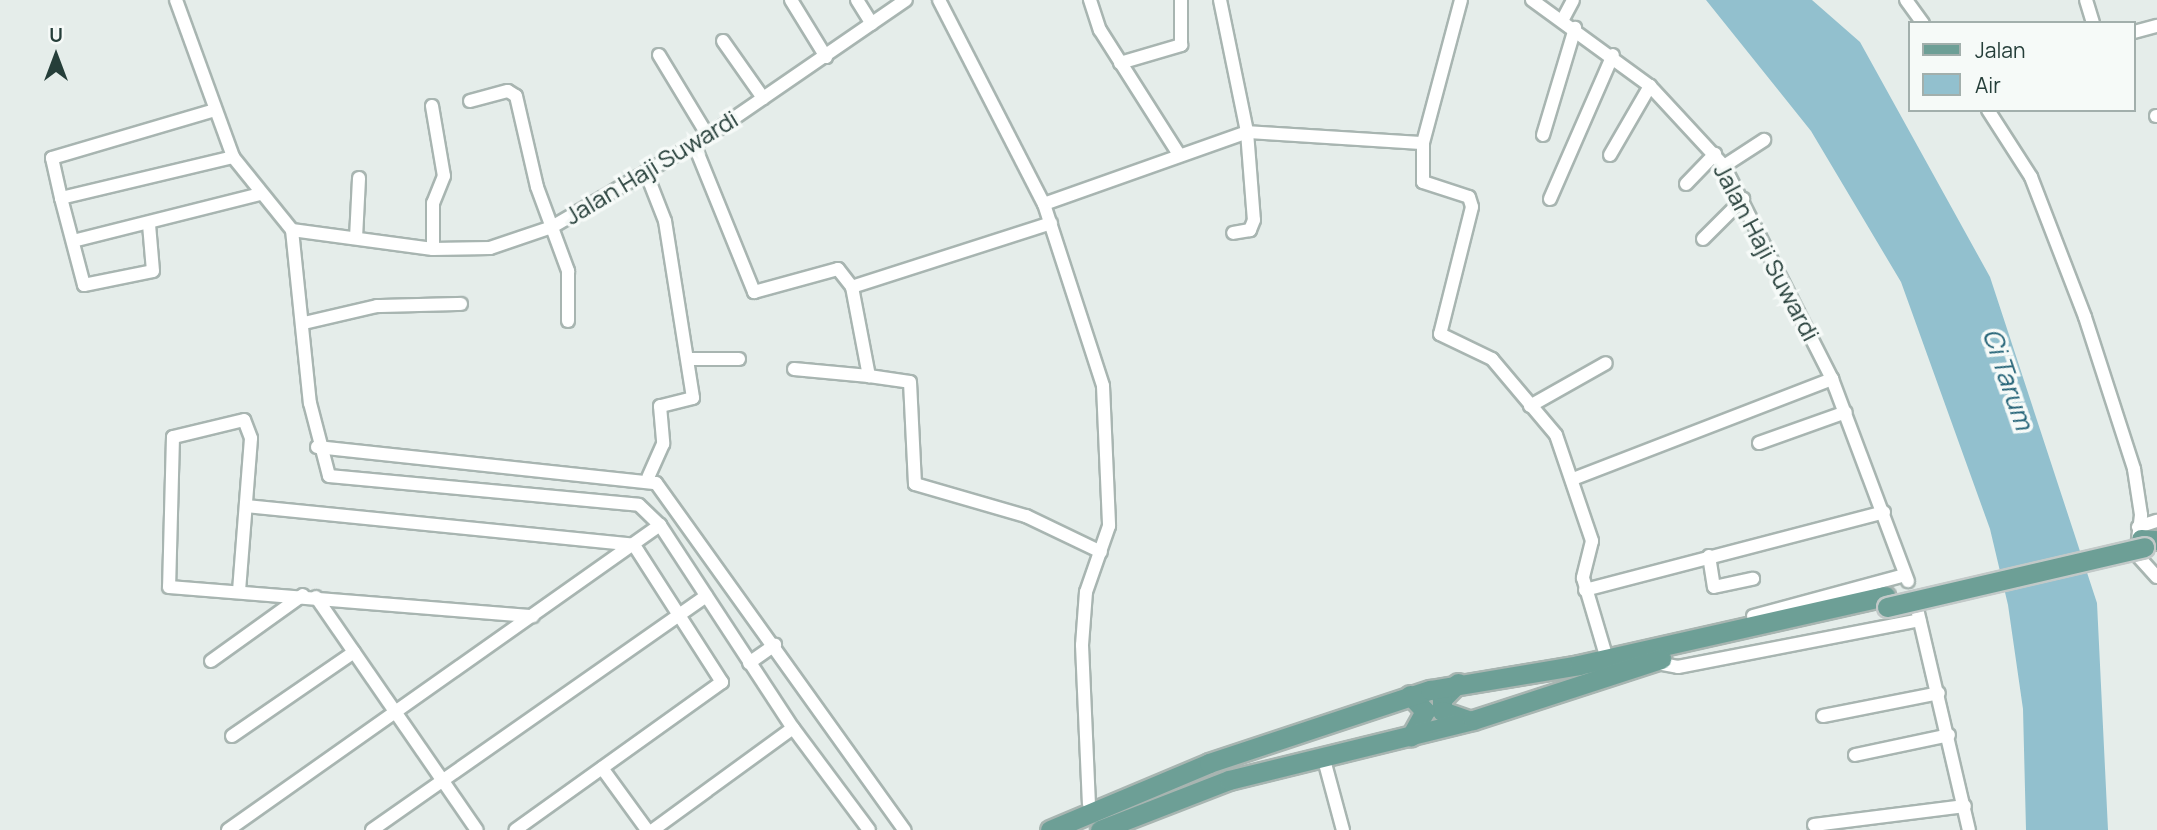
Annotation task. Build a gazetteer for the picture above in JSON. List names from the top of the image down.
{
  "streets": {
    "street": ["Jalan Haji Suwardi"]
  },
  "water": ["Ci Tarum"],
  "legend": ["Jalan", "Air"],
  "north": "top"
}
